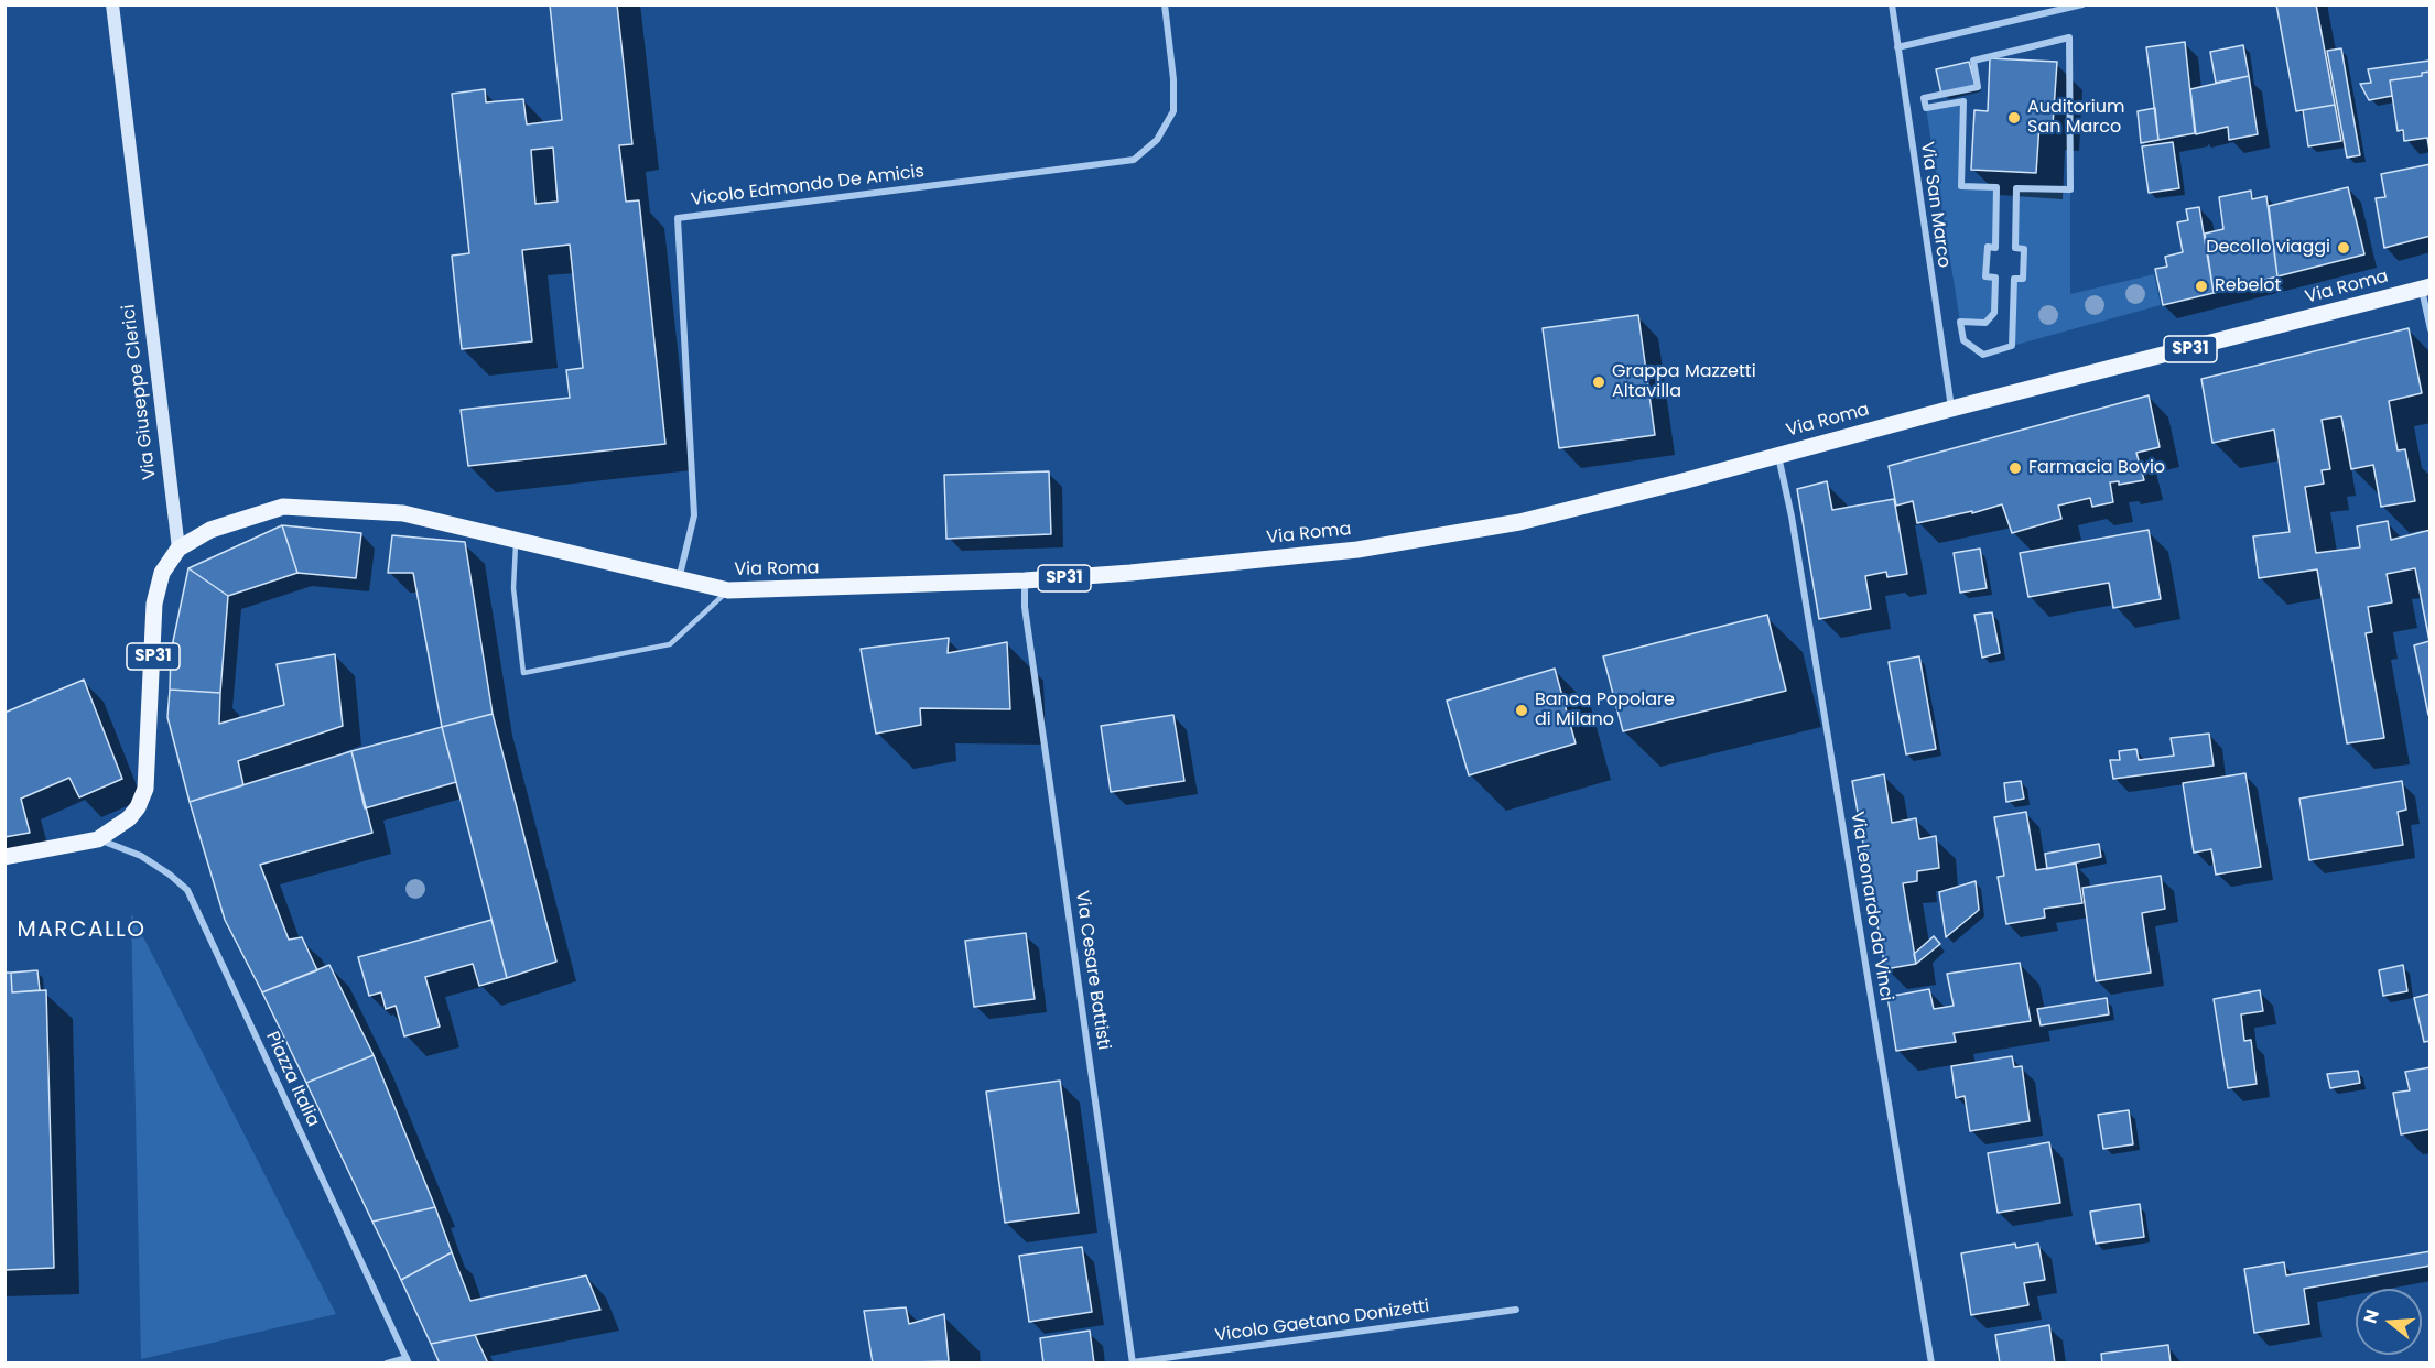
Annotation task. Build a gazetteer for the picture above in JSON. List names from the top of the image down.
{
  "streets": {
    "main road": ["Via Roma", "SP31"],
    "street": [
      "Vicolo Edmondo De Amicis",
      "Via San Marco",
      "Via Giuseppe Clerici",
      "Via Leonardo da Vinci",
      "Via Cesare Battisti",
      "Piazza Italia",
      "Vicolo Gaetano Donizetti"
    ]
  },
  "crossings": [
    ["Vicolo Edmondo De Amicis", "Via Roma"],
    ["Via San Marco", "Via Roma"],
    ["Via Roma", "SP31"],
    ["Via Roma", "Via Giuseppe Clerici"],
    ["Via Roma", "Via Leonardo da Vinci"],
    ["Via Roma", "Via Cesare Battisti"],
    ["SP31", "Via Giuseppe Clerici"],
    ["SP31", "Piazza Italia"],
    ["Via Cesare Battisti", "Vicolo Gaetano Donizetti"]
  ],
  "districts": ["MARCALLO"],
  "places": [
    "Auditorium San Marco",
    "Decollo viaggi",
    "Rebelot",
    "Grappa Mazzetti Altavilla",
    "Farmacia Bovio",
    "Banca Popolare di Milano"
  ],
  "north": "left"
}
